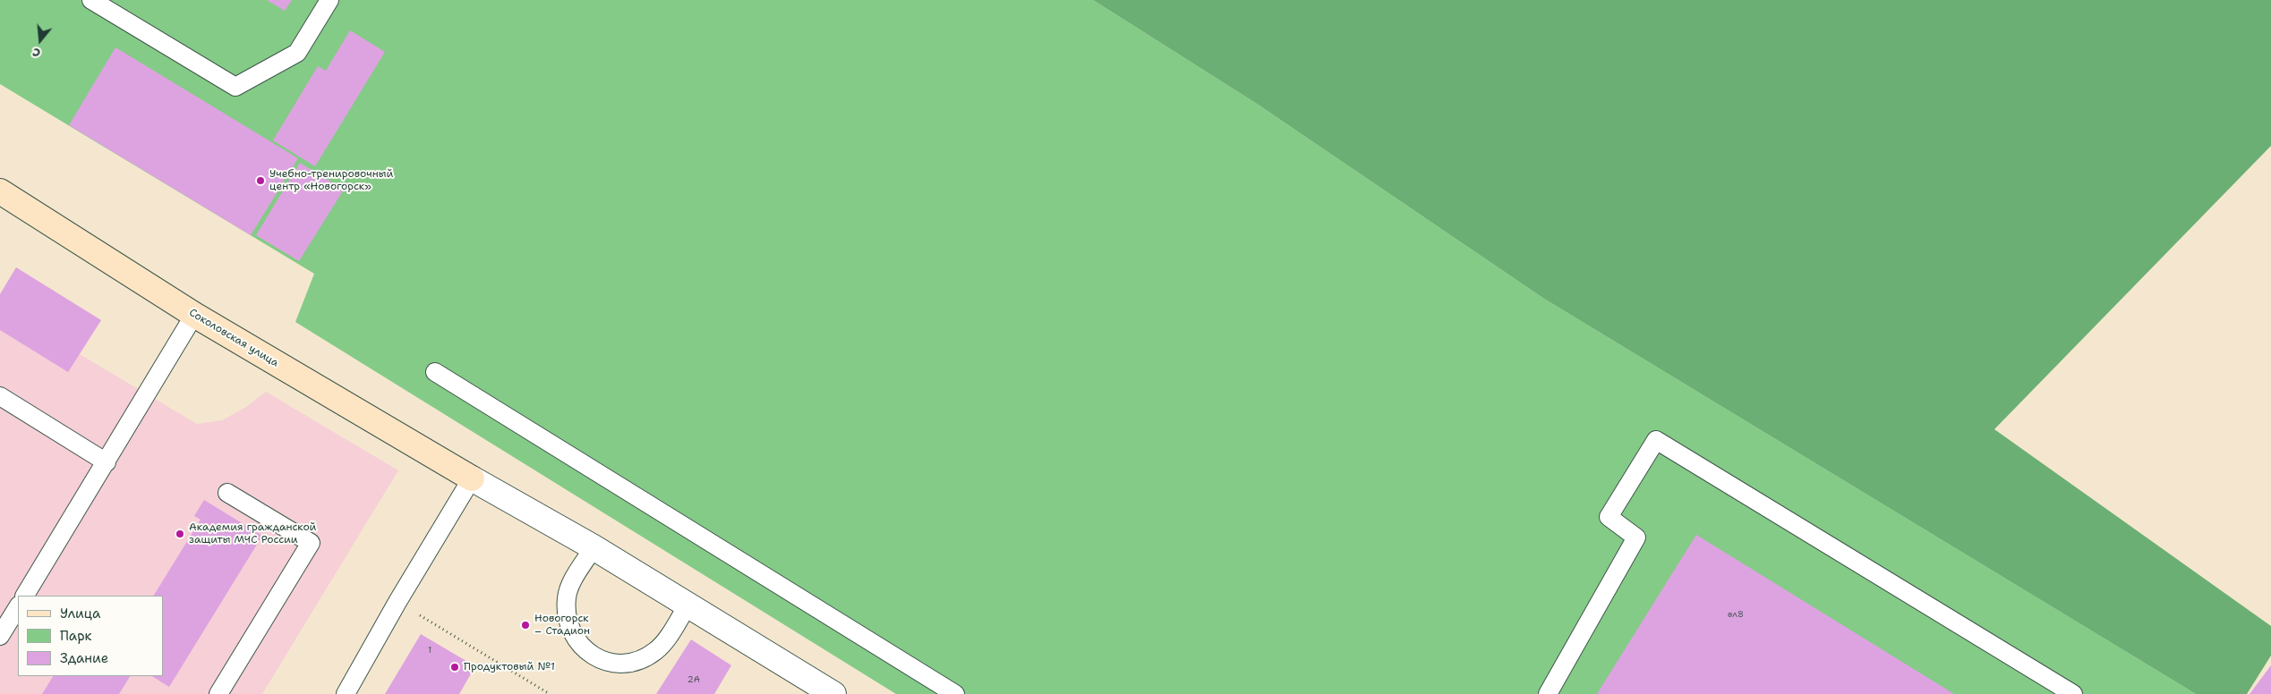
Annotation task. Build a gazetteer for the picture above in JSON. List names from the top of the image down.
{
  "streets": {
    "street": ["Соколовская улица"]
  },
  "places": [
    "Учебно-тренировочный центр «Новогорск»",
    "Академия гражданской защиты МЧС России",
    "Новогорск – Стадион",
    "Продуктовый №1"
  ],
  "house_numbers": ["вл8", "1", "2А"],
  "legend": ["Улица", "Парк", "Здание"],
  "north": "bottom"
}
